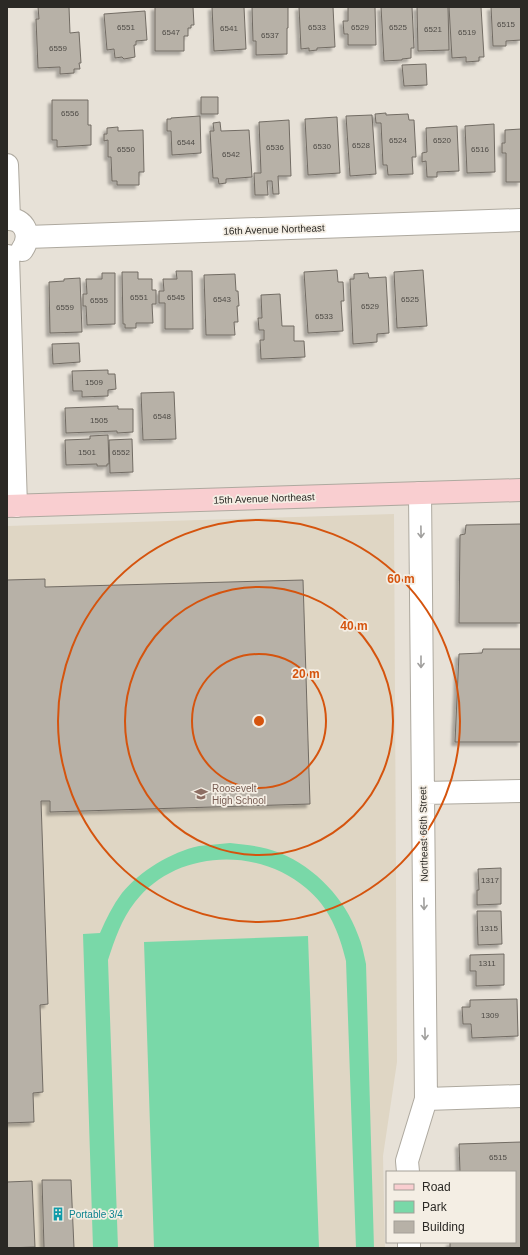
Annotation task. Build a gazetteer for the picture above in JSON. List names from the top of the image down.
{
  "streets": {
    "main road": ["15th Avenue Northeast"],
    "street": ["16th Avenue Northeast", "Northeast 66th Street"]
  },
  "crossings": [
    ["15th Avenue Northeast", "Northeast 66th Street"]
  ],
  "one_way": ["Northeast 66th Street"],
  "places": {
    "school or university": ["Roosevelt High School"],
    "building": ["Portable 3/4"]
  },
  "house_numbers": [
    "6515",
    "6551",
    "6533",
    "6529",
    "6525",
    "6541",
    "6521",
    "6547",
    "6519",
    "6537",
    "6559",
    "6556",
    "6524",
    "6520",
    "6544",
    "6528",
    "6530",
    "6536",
    "6550",
    "6516",
    "6542",
    "6551",
    "6545",
    "6543",
    "6525",
    "6555",
    "6529",
    "6559",
    "6533",
    "1509",
    "6548",
    "1505",
    "1501",
    "6552",
    "1317",
    "1315",
    "1311",
    "1309",
    "6515"
  ],
  "legend": ["Road", "Park", "Building"],
  "rings": ["60 m", "40 m", "20 m"]
}
